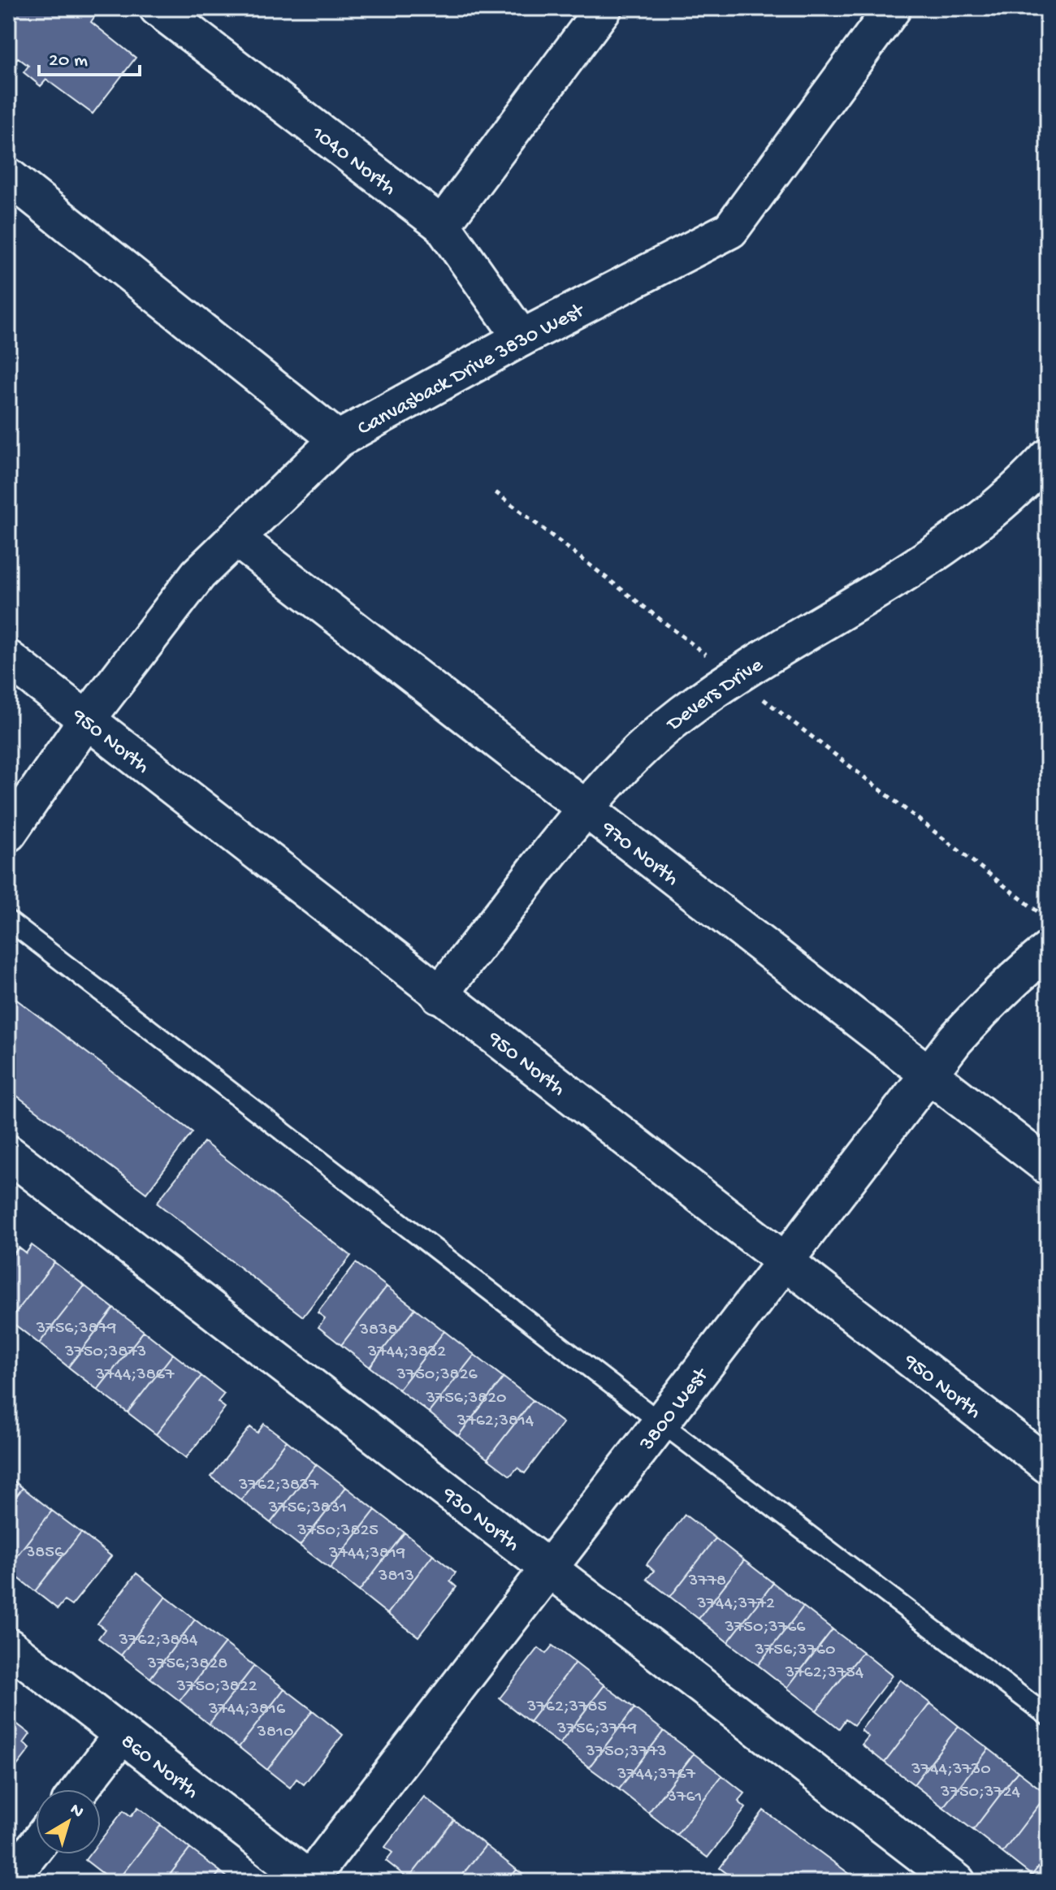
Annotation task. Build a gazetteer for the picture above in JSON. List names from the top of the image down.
{
  "streets": {
    "street": [
      "1040 North",
      "Canvasback Drive 3830 West",
      "Devers Drive",
      "950 North",
      "970 North",
      "3800 West",
      "930 North",
      "860 North"
    ]
  },
  "crossings": [
    ["1040 North", "Canvasback Drive 3830 West"],
    ["Devers Drive", "950 North"],
    ["Devers Drive", "970 North"],
    ["950 North", "3800 West"],
    ["970 North", "3800 West"],
    ["3800 West", "930 North"],
    ["3800 West", "860 North"]
  ],
  "house_numbers": [
    "3756;3879",
    "3838",
    "3750;3873",
    "3744;3832",
    "3744;3867",
    "3750;3826",
    "3756;3820",
    "3762;3814",
    "3762;3837",
    "3756;3831",
    "3750;3825",
    "3856",
    "3744;3819",
    "3813",
    "3778",
    "3744;3772",
    "3750;3766",
    "3762;3834",
    "3756;3760",
    "3756;3828",
    "3762;3754",
    "3750;3822",
    "3762;3785",
    "3744;3816",
    "3756;3779",
    "3810",
    "3750;3773",
    "3744;3730",
    "3744;3767",
    "3750;3724",
    "3761"
  ],
  "scale_bar": "20 m",
  "north": "top right"
}
